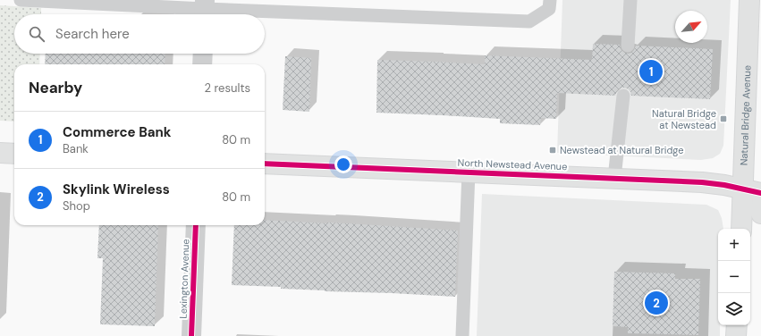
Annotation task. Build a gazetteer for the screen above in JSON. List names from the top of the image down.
{
  "streets": {
    "street": ["Natural Bridge Avenue", "North Newstead Avenue", "Lexington Avenue"]
  },
  "crossings": [
    ["Natural Bridge Avenue", "North Newstead Avenue"]
  ],
  "places": {
    "transit": ["Natural Bridge at Newstead", "Newstead at Natural Bridge"]
  },
  "north": "top right",
  "page": {
    "search": "Search here",
    "pins": ["1", "2"],
    "heading": ["Nearby", "2 results"],
    "list": [
      {
        "mark": "1",
        "name": "Commerce Bank",
        "note": "Bank",
        "value": "80 m"
      },
      {
        "mark": "2",
        "name": "Skylink Wireless",
        "note": "Shop",
        "value": "80 m"
      }
    ],
    "map_buttons": ["+", "−"]
  }
}
